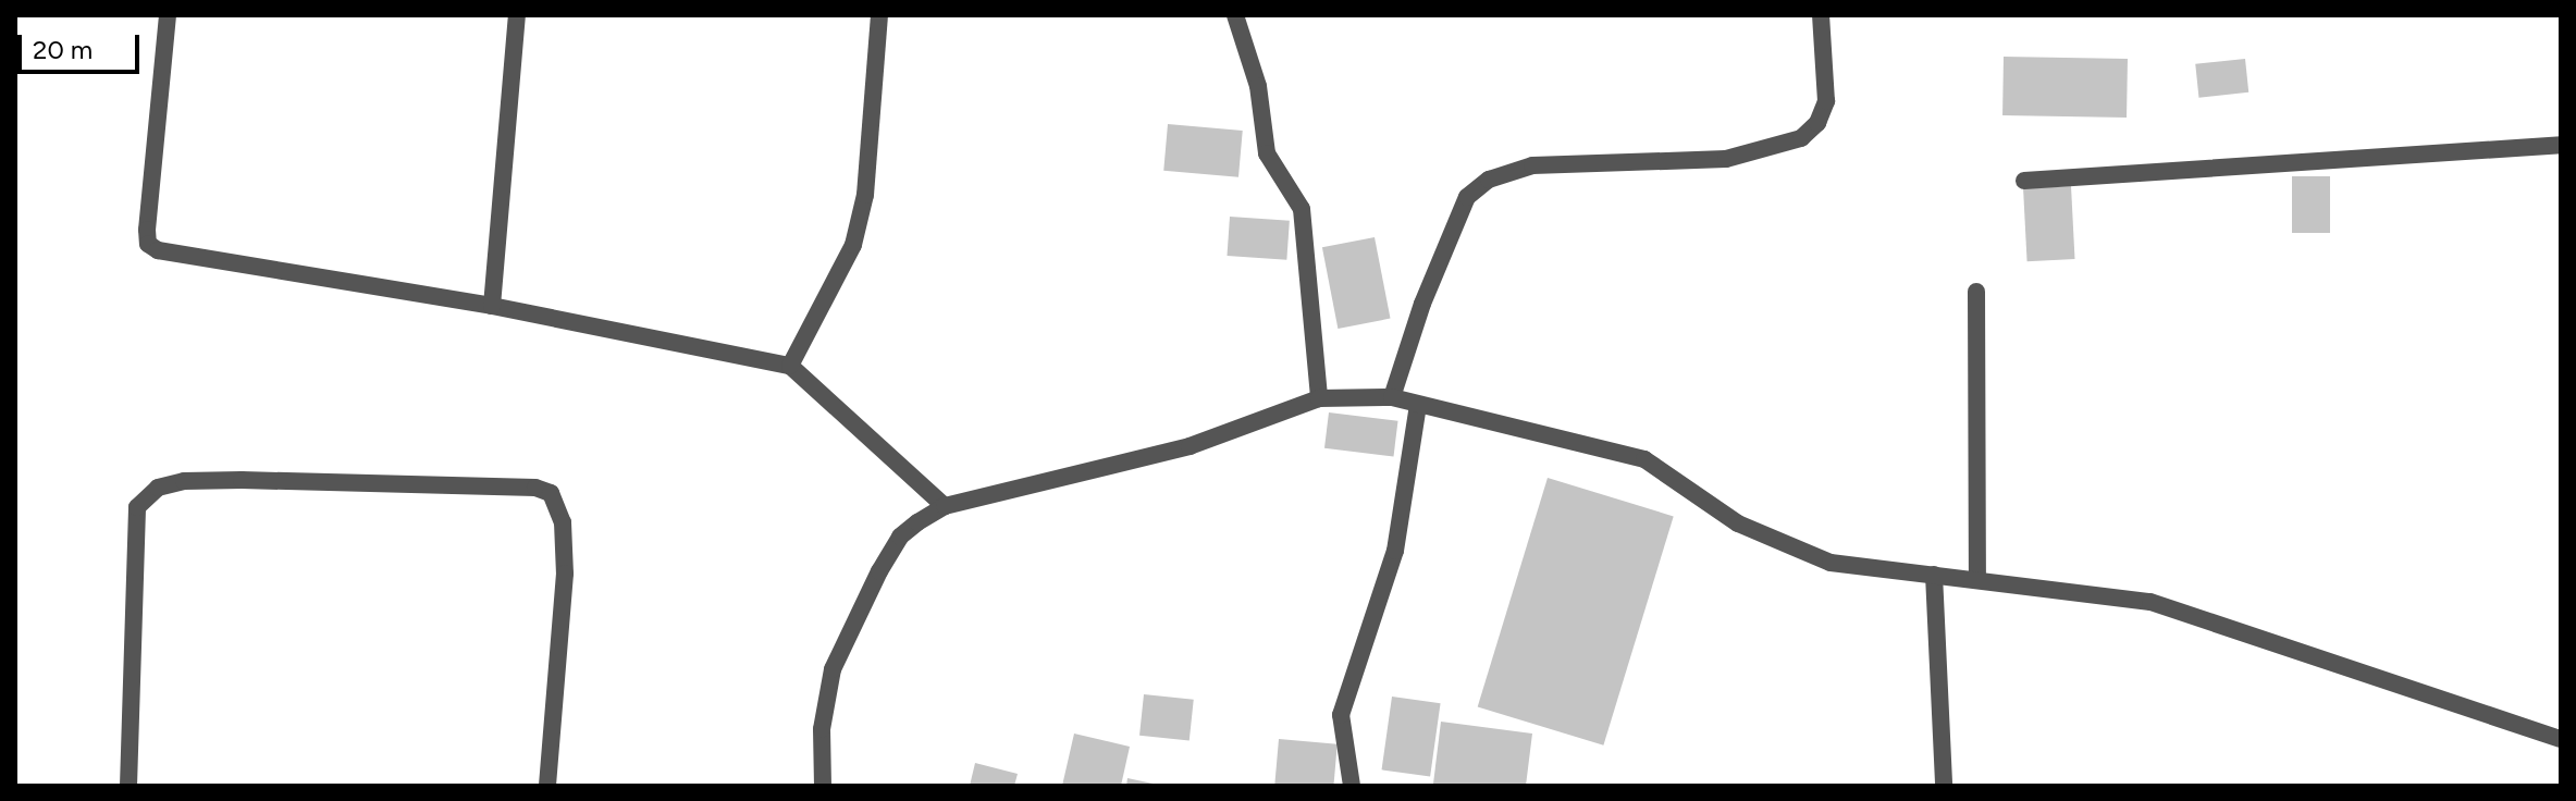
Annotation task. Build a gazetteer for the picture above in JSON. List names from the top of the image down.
{
  "scale_bar": "20 m"
}
